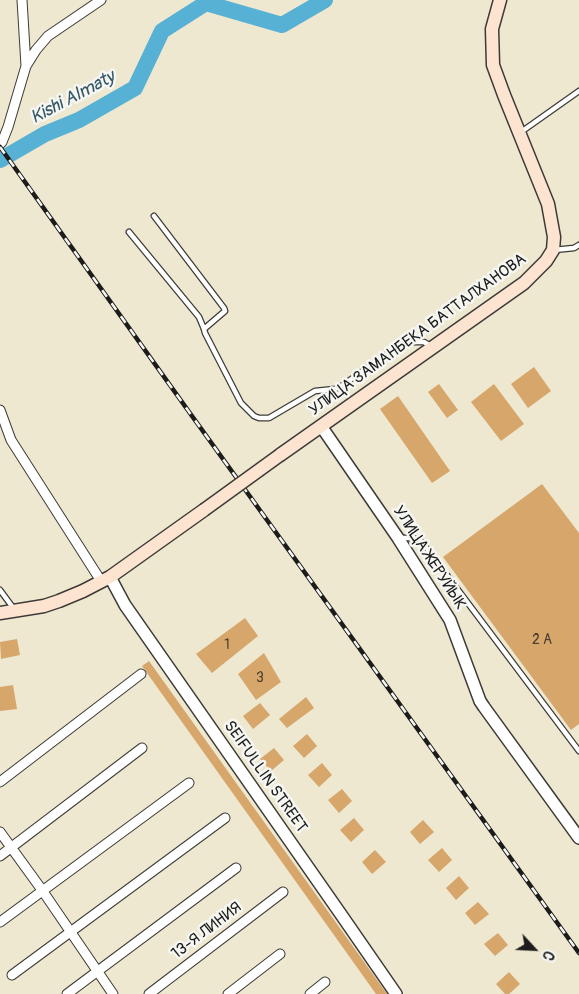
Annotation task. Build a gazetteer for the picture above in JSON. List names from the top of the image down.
{
  "streets": {
    "main road": ["УЛИЦА ЗАМАНБЕКА БАТТАЛХАНОВА"],
    "street": ["УЛИЦА ЖЕРУЙЫК", "SEIFULLIN STREET", "13-Я ЛИНИЯ"]
  },
  "crossings": [
    ["УЛИЦА ЗАМАНБЕКА БАТТАЛХАНОВА", "УЛИЦА ЖЕРУЙЫК"],
    ["УЛИЦА ЗАМАНБЕКА БАТТАЛХАНОВА", "SEIFULLIN STREET"]
  ],
  "water": ["Kіshі Almaty"],
  "house_numbers": ["2 А", "1", "3"],
  "north": "bottom right"
}
